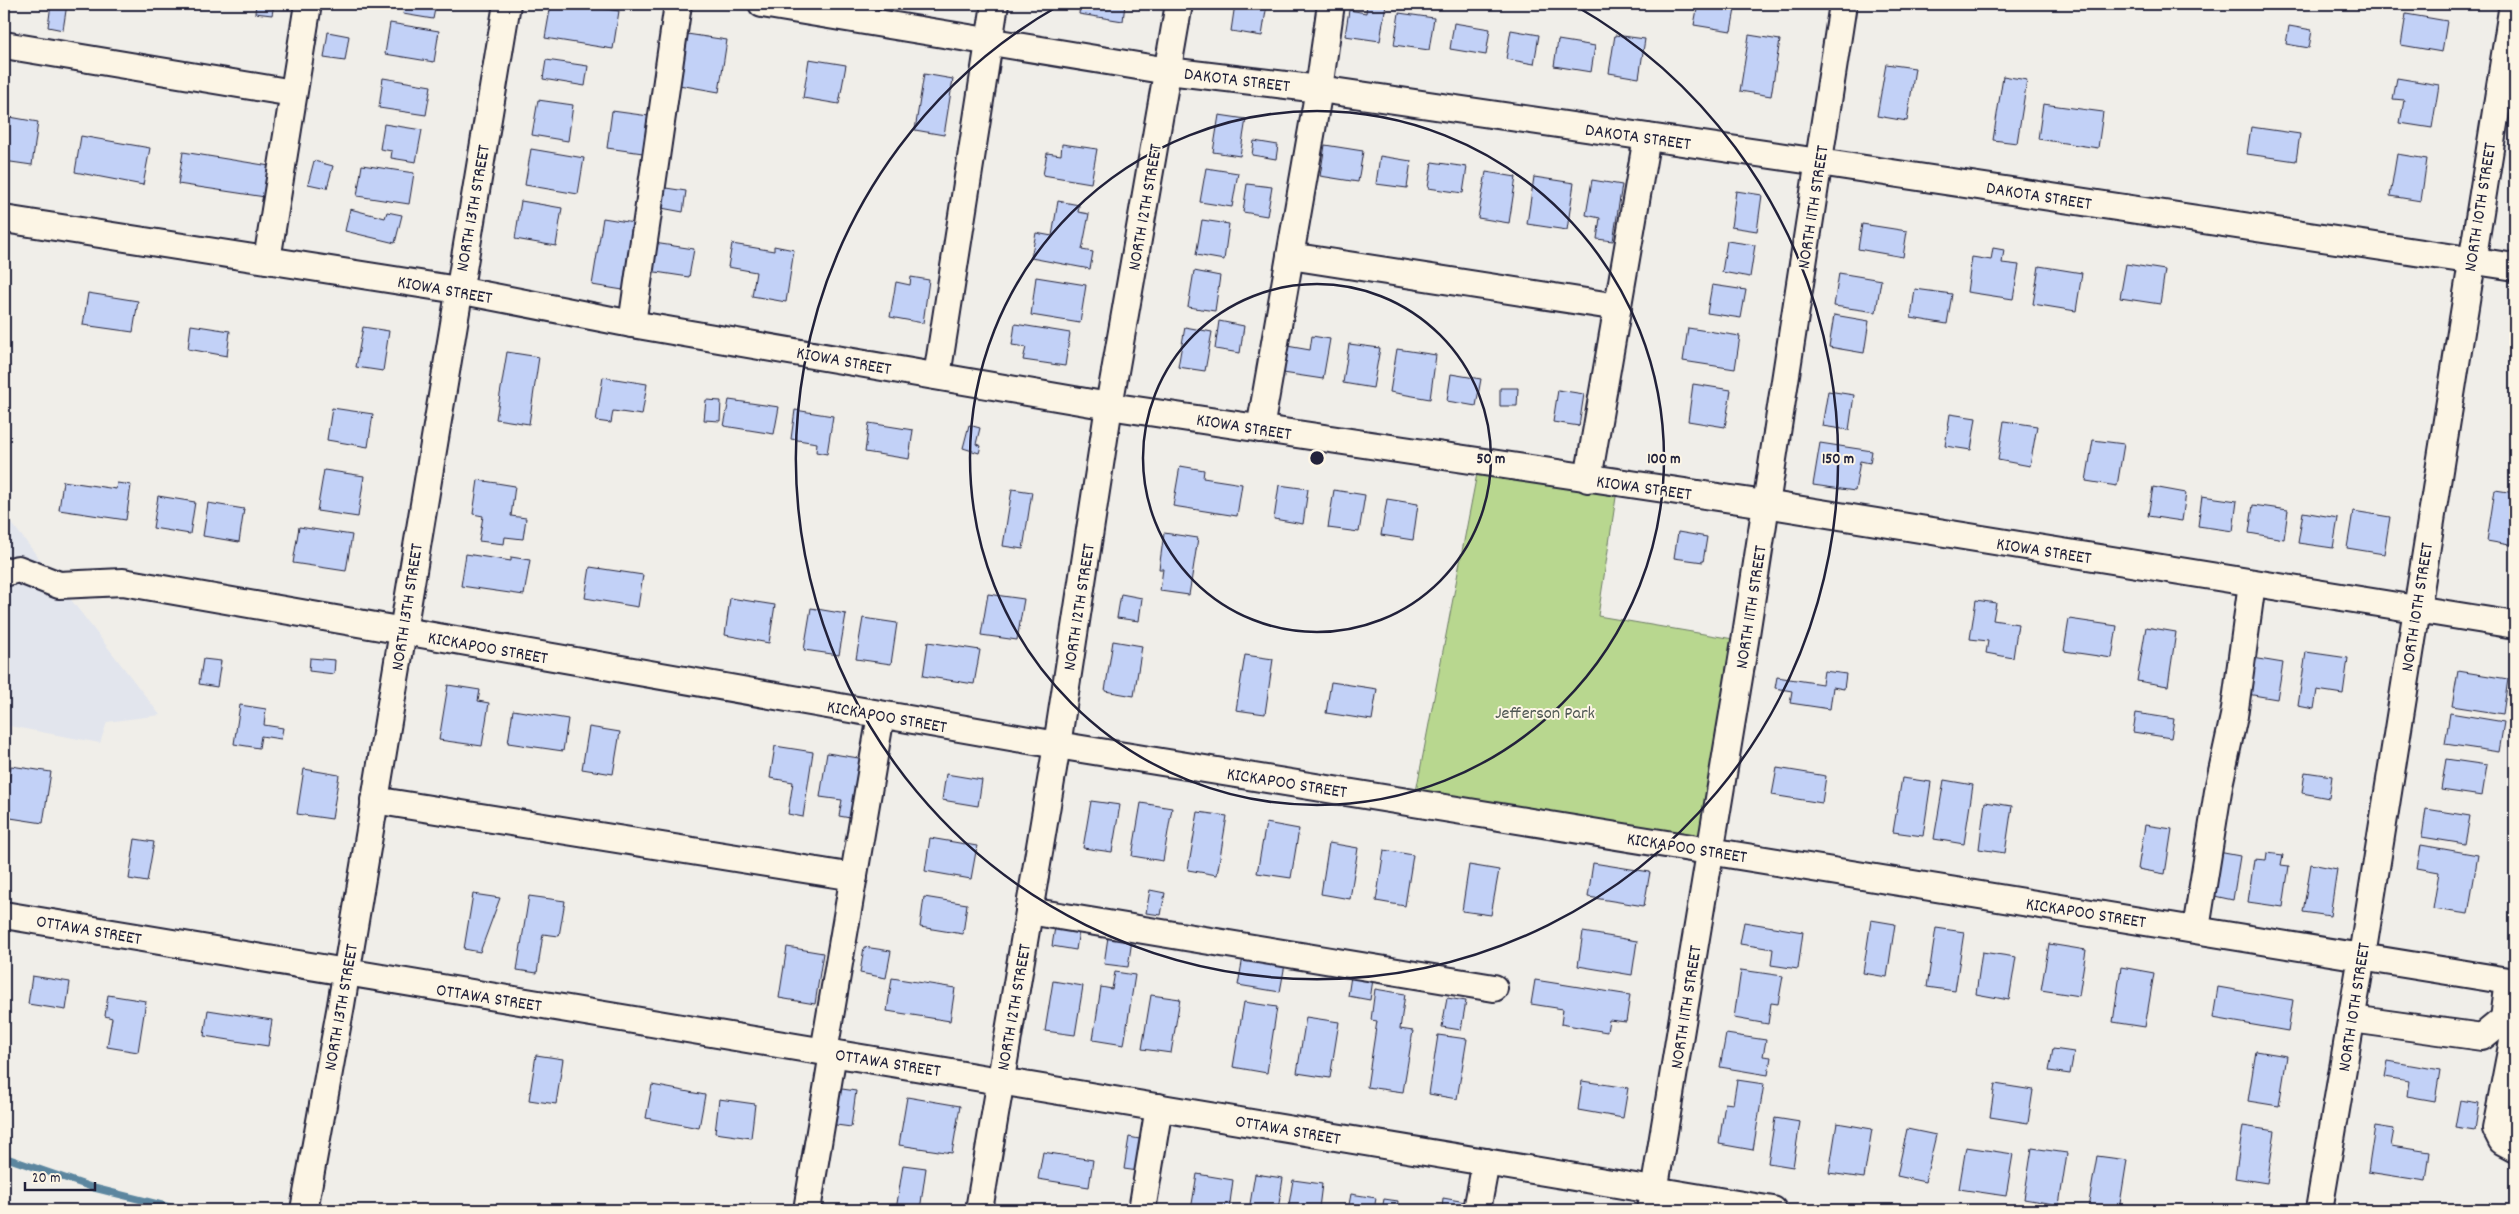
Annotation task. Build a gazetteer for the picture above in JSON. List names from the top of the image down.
{
  "streets": {
    "street": [
      "DAKOTA STREET",
      "NORTH 12TH STREET",
      "NORTH 11TH STREET",
      "NORTH 10TH STREET",
      "NORTH 13TH STREET",
      "KIOWA STREET",
      "KICKAPOO STREET",
      "OTTAWA STREET"
    ]
  },
  "crossings": [
    ["DAKOTA STREET", "NORTH 12TH STREET"],
    ["DAKOTA STREET", "NORTH 11TH STREET"],
    ["DAKOTA STREET", "NORTH 10TH STREET"],
    ["NORTH 12TH STREET", "KIOWA STREET"],
    ["NORTH 12TH STREET", "KICKAPOO STREET"],
    ["NORTH 12TH STREET", "OTTAWA STREET"],
    ["NORTH 11TH STREET", "KIOWA STREET"],
    ["NORTH 11TH STREET", "KICKAPOO STREET"],
    ["NORTH 11TH STREET", "OTTAWA STREET"],
    ["NORTH 10TH STREET", "KIOWA STREET"],
    ["NORTH 10TH STREET", "KICKAPOO STREET"],
    ["NORTH 13TH STREET", "KIOWA STREET"],
    ["NORTH 13TH STREET", "KICKAPOO STREET"],
    ["NORTH 13TH STREET", "OTTAWA STREET"]
  ],
  "parks": ["Jefferson Park"],
  "scale_bar": "20 m",
  "rings": ["50 m", "100 m", "150 m"]
}
